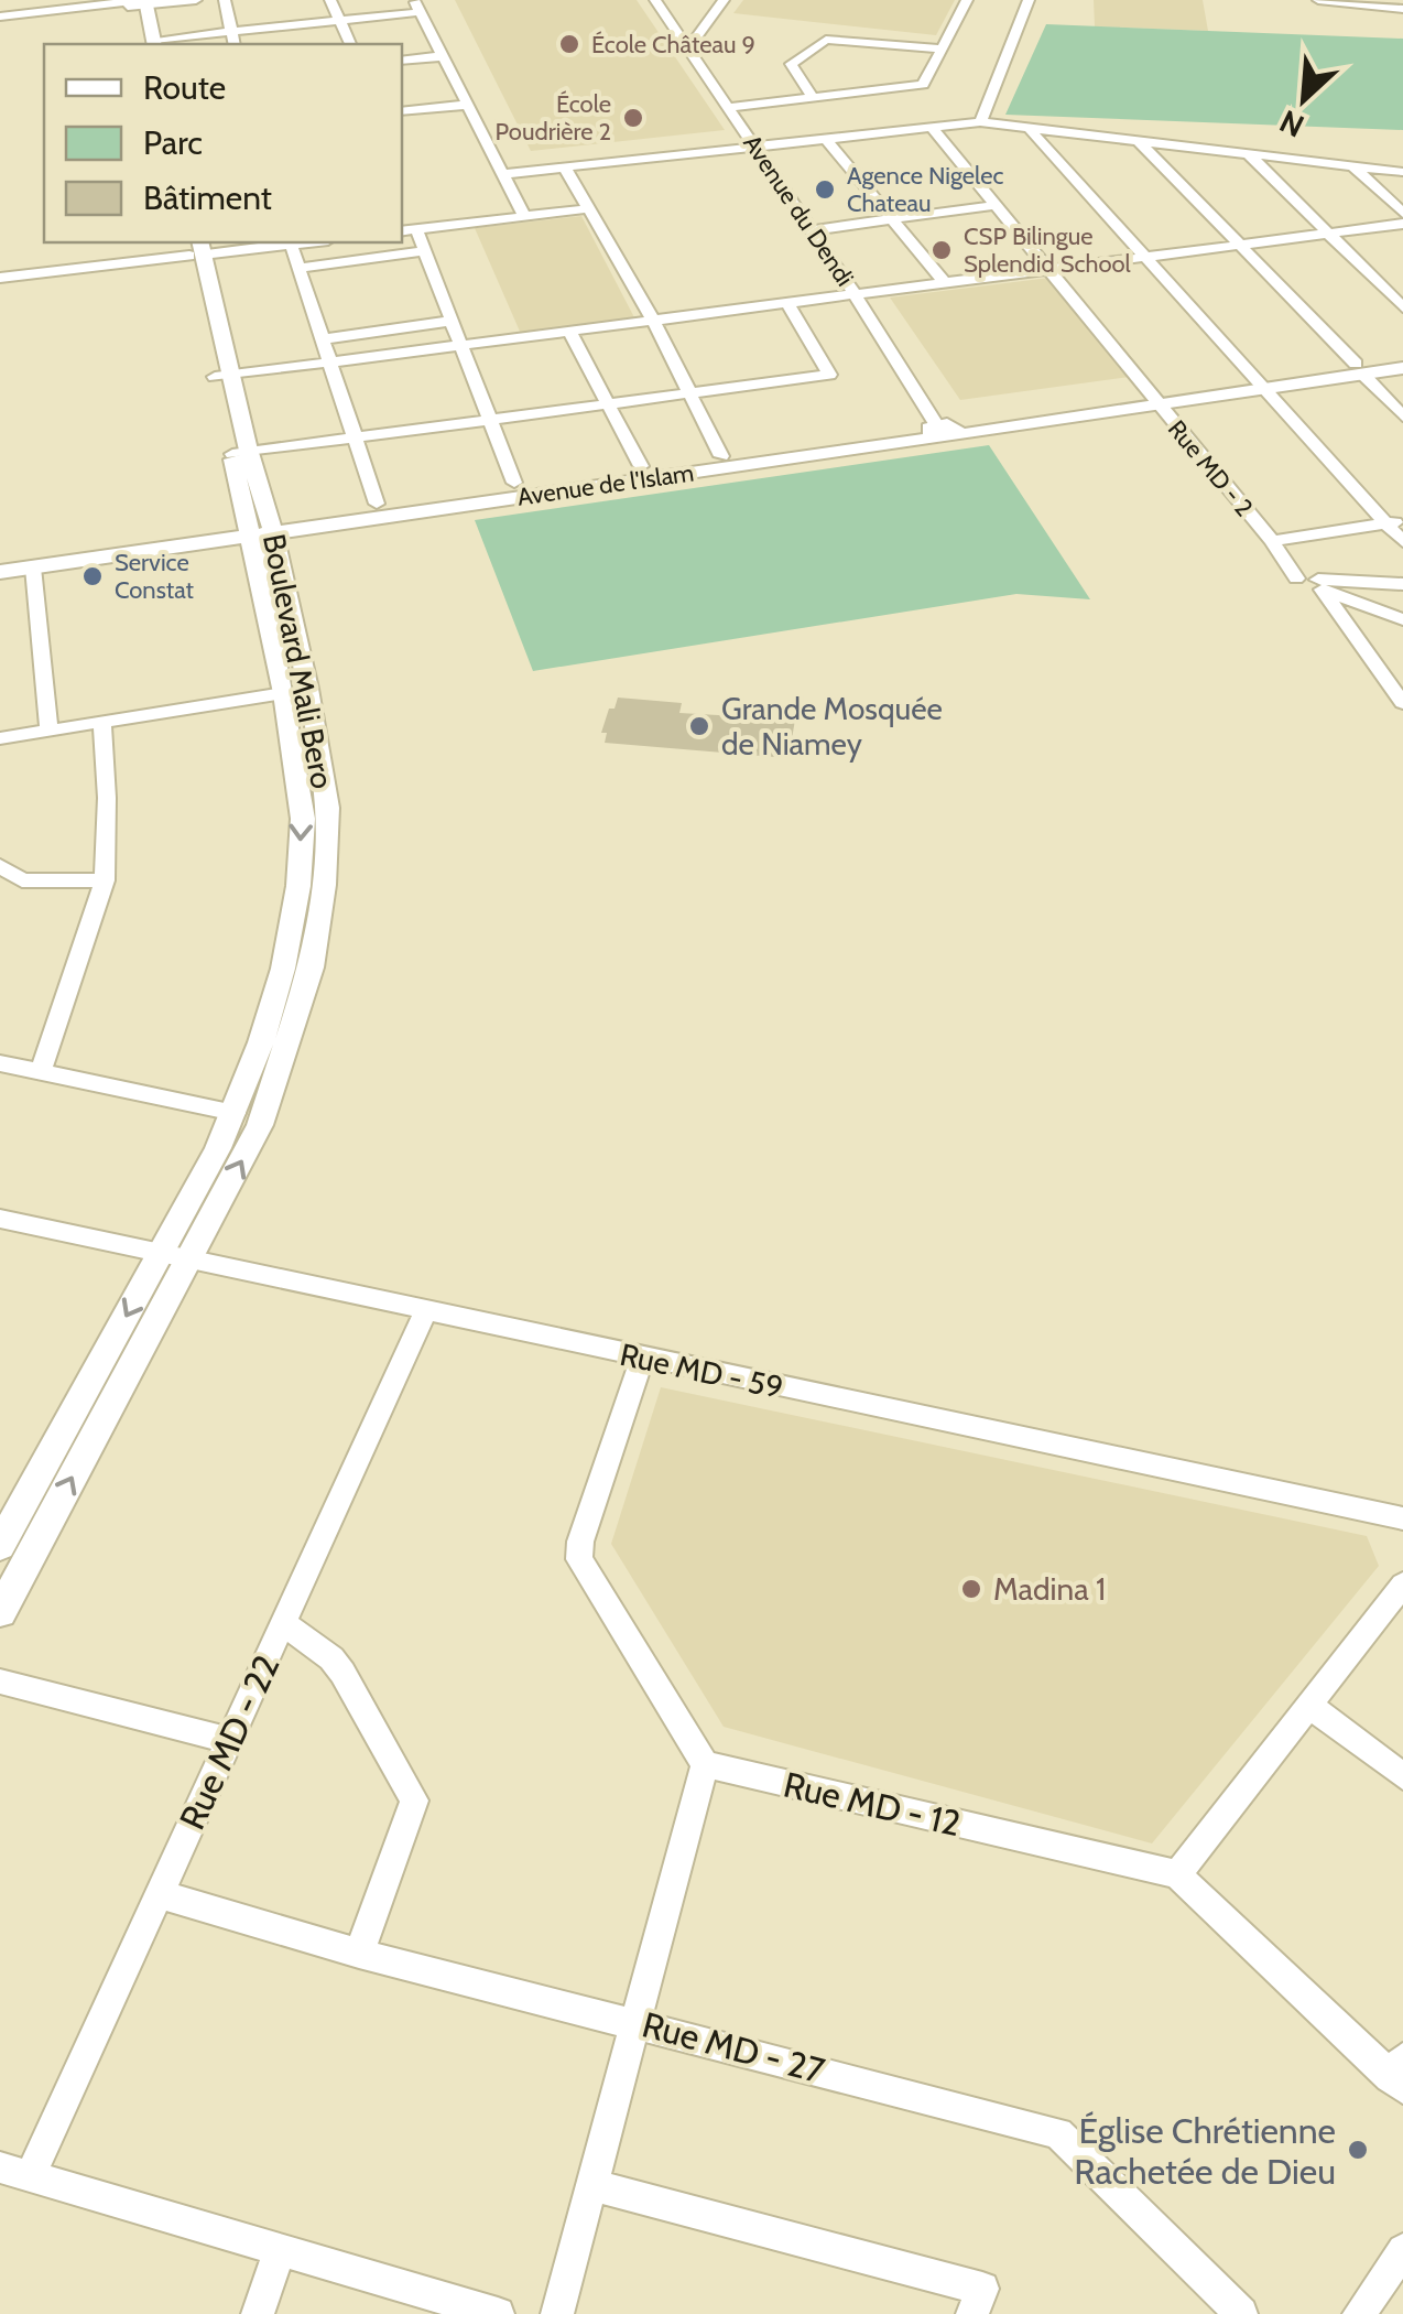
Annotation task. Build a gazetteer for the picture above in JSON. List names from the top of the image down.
{
  "streets": {
    "main road": ["Avenue de l'Islam", "Boulevard Mali Bero"],
    "street": [
      "Avenue du Dendi",
      "Rue MD - 2",
      "Rue MD - 59",
      "Rue MD - 22",
      "Rue MD - 12",
      "Rue MD - 27"
    ]
  },
  "crossings": [
    ["Avenue du Dendi", "Avenue de l'Islam"],
    ["Rue MD - 2", "Avenue de l'Islam"],
    ["Avenue de l'Islam", "Boulevard Mali Bero"],
    ["Boulevard Mali Bero", "Rue MD - 59"],
    ["Rue MD - 59", "Rue MD - 22"],
    ["Rue MD - 22", "Rue MD - 27"]
  ],
  "places": [
    "École Château 9",
    "École Poudrière 2",
    "Agence Nigelec Chateau",
    "CSP Bilingue Splendid School",
    "Service Constat",
    "Grande Mosquée de Niamey",
    "Madina 1",
    "Église Chrétienne Rachetée de Dieu"
  ],
  "legend": ["Route", "Parc", "Bâtiment"],
  "north": "bottom left"
}
